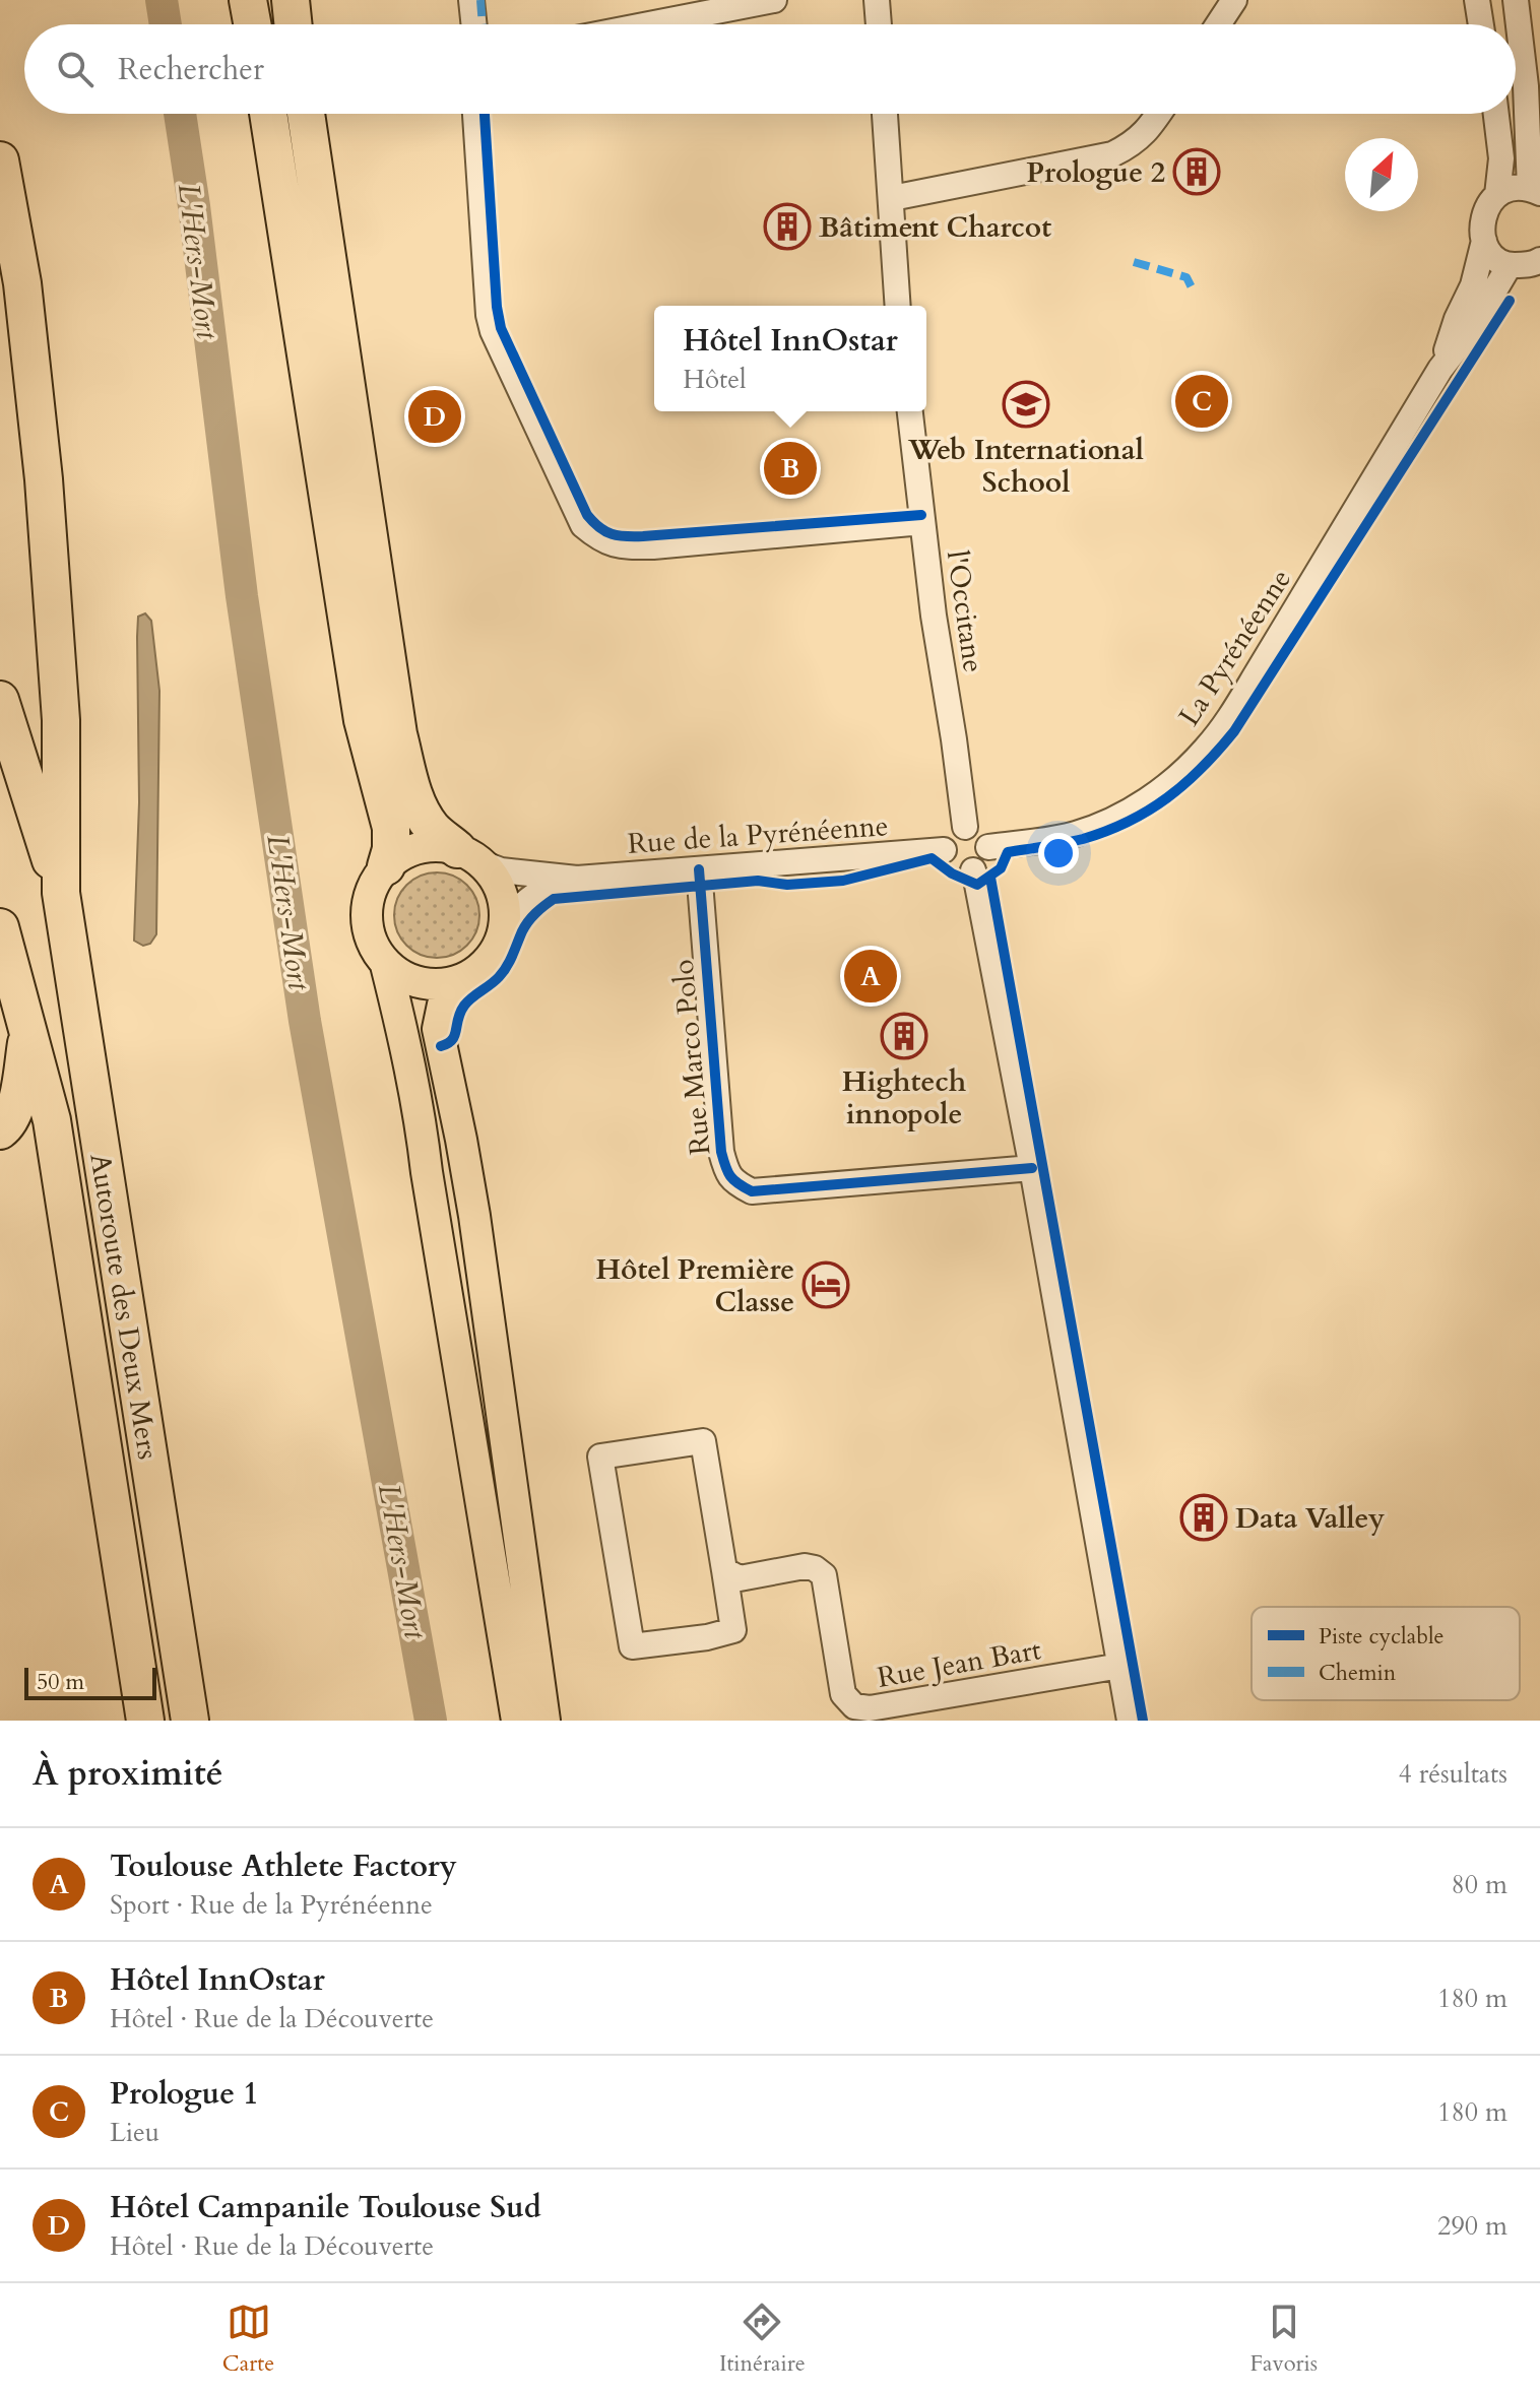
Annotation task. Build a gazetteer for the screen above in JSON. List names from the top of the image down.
{
  "streets": {
    "highway": ["Autoroute des Deux Mers"],
    "street": [
      "l'Occitane",
      "La Pyrénéenne",
      "Rue de la Pyrénéenne",
      "Rue Marco Polo",
      "Rue Jean Bart"
    ]
  },
  "crossings": [
    ["l'Occitane", "La Pyrénéenne"],
    ["l'Occitane", "Rue de la Pyrénéenne"],
    ["La Pyrénéenne", "Rue de la Pyrénéenne"],
    ["Rue de la Pyrénéenne", "Rue Marco Polo"]
  ],
  "water": ["L'Hers-Mort"],
  "places": {
    "building": [
      "Prologue 2",
      "Bâtiment Charcot",
      "Hightech innopole",
      "Data Valley"
    ],
    "school or university": ["Web International School"],
    "hotel": ["Hôtel Première Classe"]
  },
  "legend": ["Piste cyclable", "Chemin"],
  "scale_bar": "50 m",
  "north": "top right",
  "page": {
    "search": "Rechercher",
    "popup": ["Hôtel InnOstar", "Hôtel"],
    "pins": [
      "C",
      "D",
      "B",
      "A"
    ],
    "scale": "50 m",
    "heading": ["À proximité", "4 résultats"],
    "list": [
      {
        "mark": "A",
        "name": "Toulouse Athlete Factory",
        "note": "Sport · Rue de la Pyrénéenne",
        "value": "80 m"
      },
      {
        "mark": "B",
        "name": "Hôtel InnOstar",
        "note": "Hôtel · Rue de la Découverte",
        "value": "180 m"
      },
      {
        "mark": "C",
        "name": "Prologue 1",
        "note": "Lieu",
        "value": "180 m"
      },
      {
        "mark": "D",
        "name": "Hôtel Campanile Toulouse Sud",
        "note": "Hôtel · Rue de la Découverte",
        "value": "290 m"
      }
    ],
    "nav": ["Carte", "Itinéraire", "Favoris"]
  }
}
